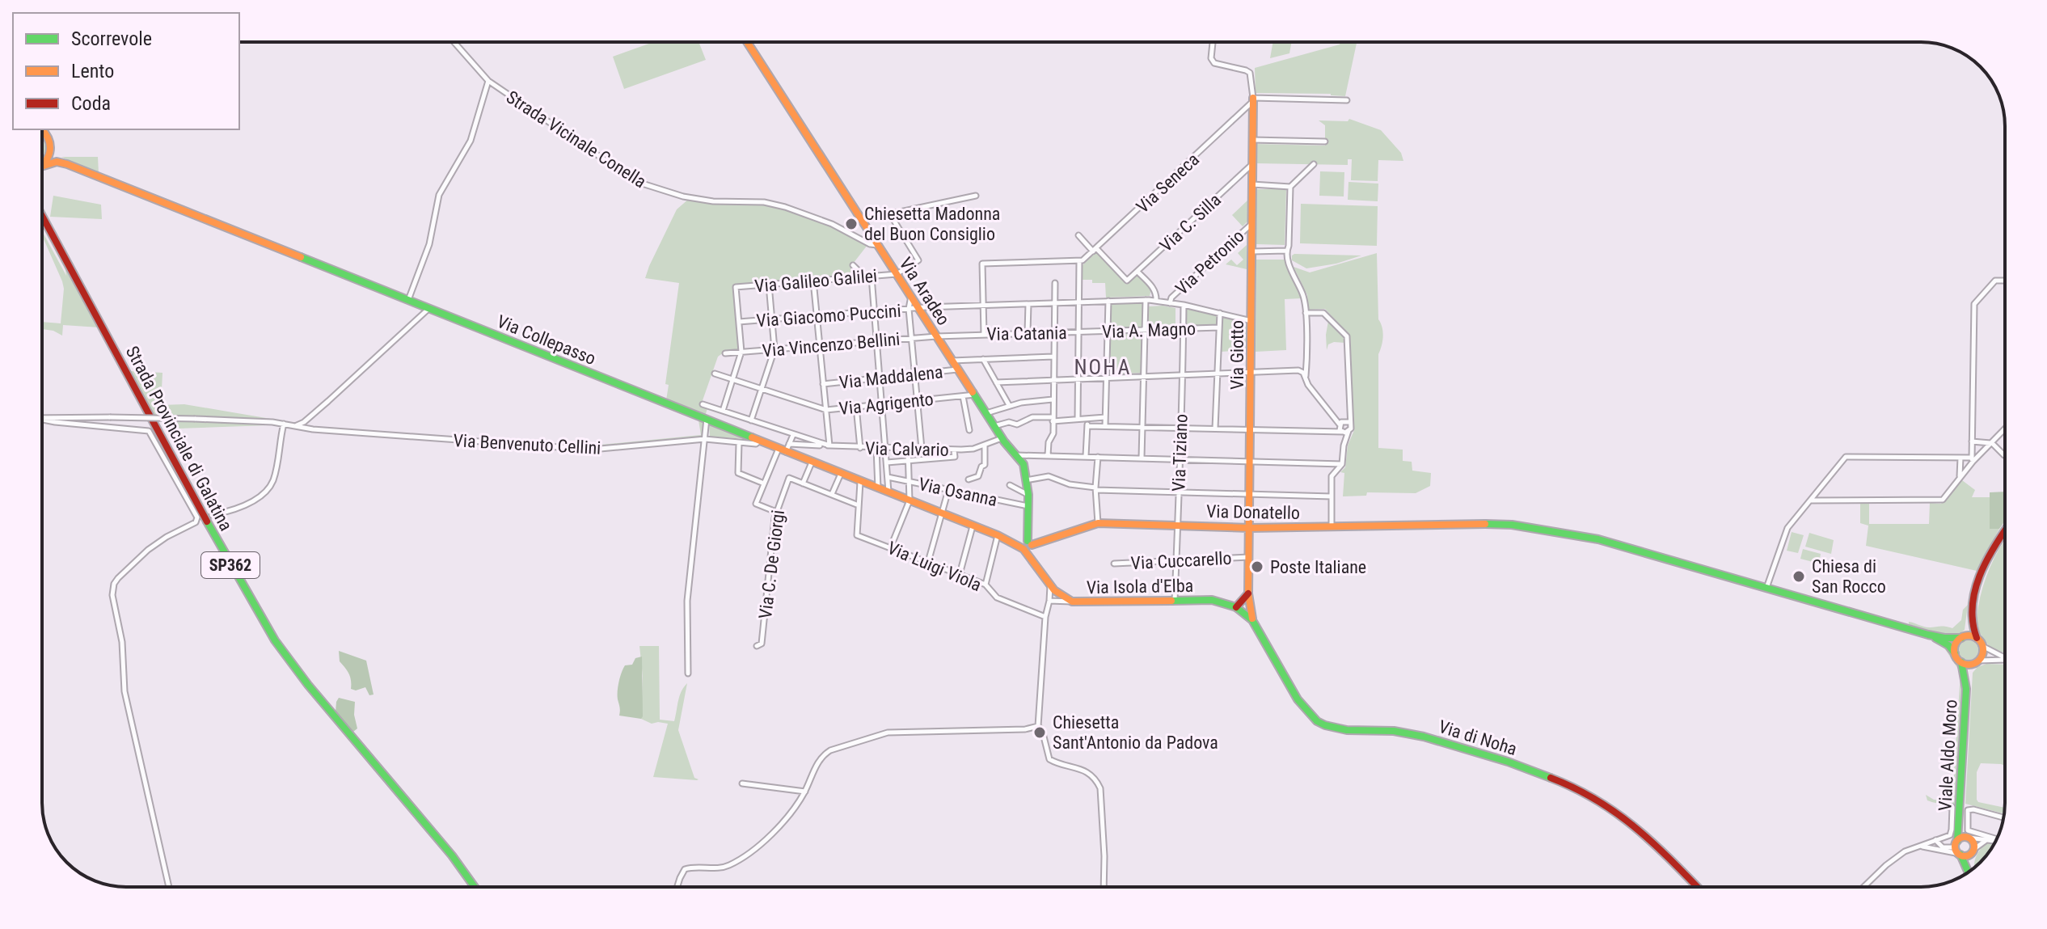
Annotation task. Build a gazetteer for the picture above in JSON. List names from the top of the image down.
{
  "streets": {
    "street": [
      "Strada Vicinale Conella",
      "Via Seneca",
      "Via C. Silla",
      "Via Petronio",
      "Via Galileo Galilei",
      "Via Aradeo",
      "Via Giacomo Puccini",
      "Via A. Magno",
      "Via Catania",
      "Via Collepasso",
      "Via Vincenzo Bellini",
      "Via Giotto",
      "Via Maddalena",
      "Via Agrigento",
      "Strada Provinciale di Galatina",
      "Via Benvenuto Cellini",
      "Via Calvario",
      "Via Tiziano",
      "Via Osanna",
      "Via Donatello",
      "Via Cuccarello",
      "Via C. De Giorgi",
      "SP362",
      "Via Luigi Viola",
      "Via Isola d'Elba",
      "Via di Noha",
      "Viale Aldo Moro"
    ]
  },
  "crossings": [
    ["Strada Vicinale Conella", "Via Aradeo"],
    ["Via Seneca", "Via C. Silla"],
    ["Via Seneca", "Via Giotto"],
    ["Via C. Silla", "Via Giotto"],
    ["Via Petronio", "Via Giacomo Puccini"],
    ["Via Petronio", "Via Giotto"],
    ["Via Galileo Galilei", "Via Aradeo"],
    ["Via Galileo Galilei", "Via Giacomo Puccini"],
    ["Via Aradeo", "Via Giacomo Puccini"],
    ["Via Aradeo", "Via Catania"],
    ["Via Aradeo", "Via Vincenzo Bellini"],
    ["Via Aradeo", "Via Maddalena"],
    ["Via Aradeo", "Via Agrigento"],
    ["Via Aradeo", "Via Calvario"],
    ["Via Giacomo Puccini", "Via Giotto"],
    ["Via Giacomo Puccini", "Via Tiziano"],
    ["Via A. Magno", "Via Catania"],
    ["Via A. Magno", "Via Tiziano"],
    ["Via Catania", "Via Vincenzo Bellini"],
    ["Via Collepasso", "Via Benvenuto Cellini"],
    ["Via Collepasso", "Via Donatello"],
    ["Via Collepasso", "Via Isola d'Elba"],
    ["Via Giotto", "Via Donatello"],
    ["Via Giotto", "Via Cuccarello"],
    ["Via Giotto", "Via Isola d'Elba"],
    ["Via Giotto", "Via di Noha"],
    ["Via Tiziano", "Via Donatello"],
    ["Via Tiziano", "Via Cuccarello"],
    ["Via Tiziano", "Via Isola d'Elba"],
    ["Via Donatello", "Via Isola d'Elba"],
    ["Via Donatello", "Viale Aldo Moro"],
    ["Via Isola d'Elba", "Via di Noha"]
  ],
  "districts": ["NOHA"],
  "places": [
    "Chiesetta Madonna del Buon Consiglio",
    "Poste Italiane",
    "Chiesa di San Rocco",
    "Chiesetta Sant'Antonio da Padova"
  ],
  "legend": ["Scorrevole", "Lento", "Coda"]
}
